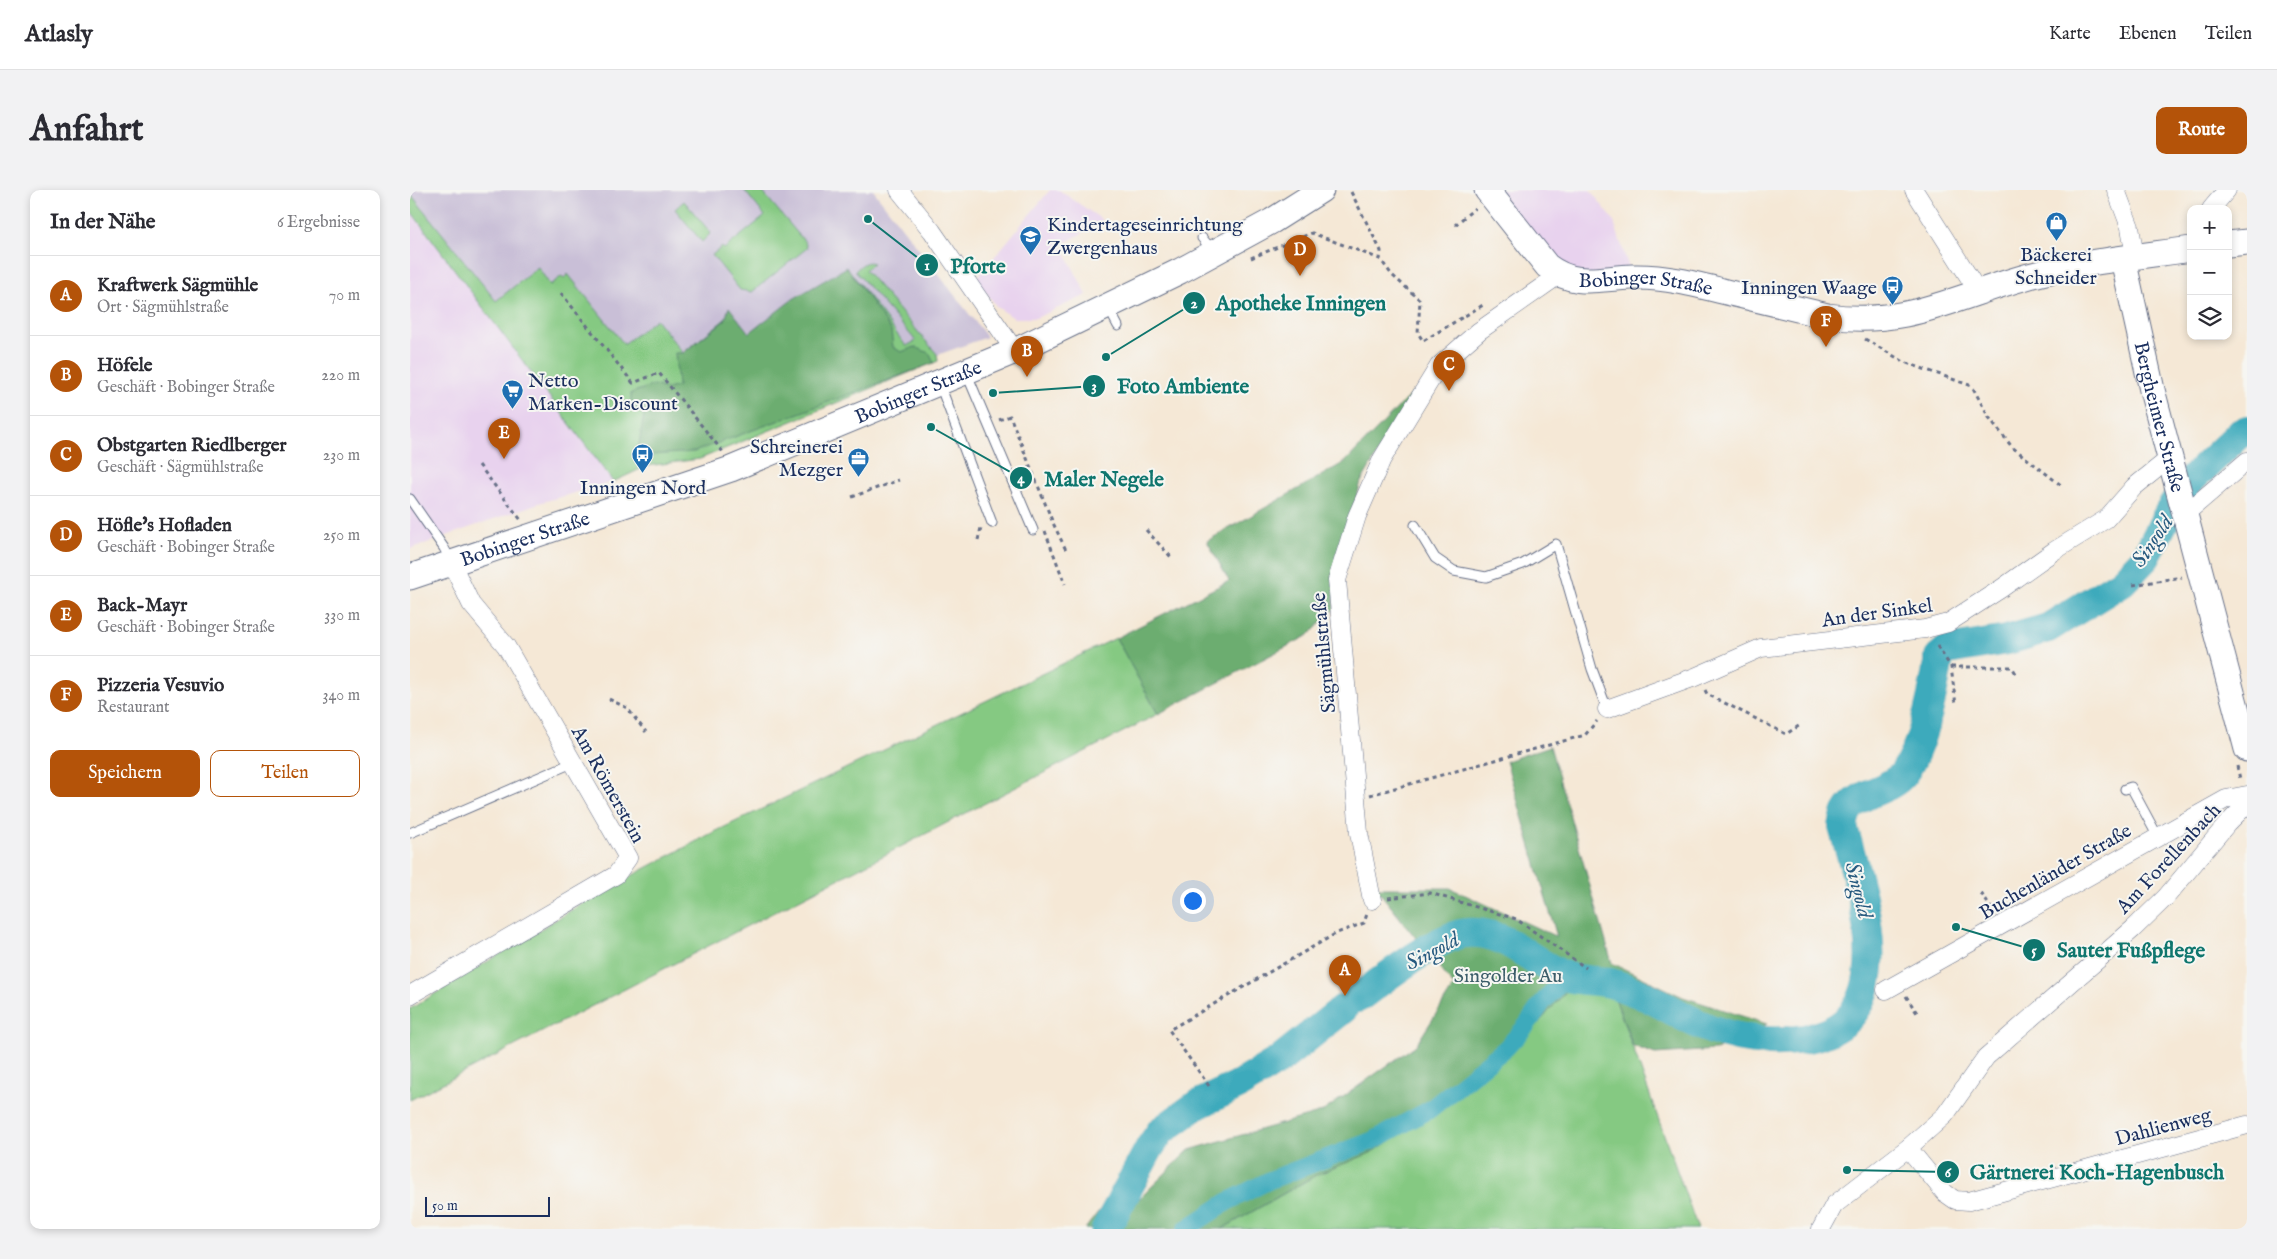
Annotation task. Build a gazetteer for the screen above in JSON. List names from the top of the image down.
{
  "streets": {
    "main road": ["Bobinger Straße", "Bergheimer Straße"],
    "street": [
      "An der Sinkel",
      "Sägmühlstraße",
      "Am Römerstein",
      "Am Forellenbach",
      "Buchenländer Straße",
      "Dahlienweg"
    ]
  },
  "crossings": [
    ["Bobinger Straße", "Bergheimer Straße"],
    ["Bobinger Straße", "Sägmühlstraße"],
    ["Bobinger Straße", "Am Römerstein"],
    ["Bergheimer Straße", "An der Sinkel"],
    ["Am Forellenbach", "Dahlienweg"]
  ],
  "water": ["Singold"],
  "parks": ["Singolder Au"],
  "places": {
    "other": [
      "Pforte",
      "Apotheke Inningen",
      "Foto Ambiente",
      "Maler Negele",
      "Sauter Fußpflege",
      "Gärtnerei Koch-Hagenbusch"
    ],
    "shop": ["Bäckerei Schneider"],
    "school or university": ["Kindertageseinrichtung Zwergenhaus"],
    "bus stop": ["Inningen Waage", "Inningen Nord"],
    "supermarket": ["Netto Marken-Discount"],
    "office": ["Schreinerei Mezger"]
  },
  "scale_bar": "50 m",
  "page": {
    "header": "Atlasly",
    "nav": ["Karte", "Ebenen", "Teilen"],
    "buttons": [
      "Route",
      ["Speichern", "Teilen"]
    ],
    "title": "Anfahrt",
    "heading": ["In der Nähe", "6 Ergebnisse"],
    "map_buttons": ["+", "−"],
    "pins": [
      "D",
      "F",
      "B",
      "C",
      "E",
      "A"
    ],
    "list": [
      {
        "mark": "A",
        "name": "Kraftwerk Sägmühle",
        "note": "Ort · Sägmühlstraße",
        "value": "70 m"
      },
      {
        "mark": "B",
        "name": "Höfele",
        "note": "Geschäft · Bobinger Straße",
        "value": "220 m"
      },
      {
        "mark": "C",
        "name": "Obstgarten Riedlberger",
        "note": "Geschäft · Sägmühlstraße",
        "value": "230 m"
      },
      {
        "mark": "D",
        "name": "Höfle's Hofladen",
        "note": "Geschäft · Bobinger Straße",
        "value": "250 m"
      },
      {
        "mark": "E",
        "name": "Back-Mayr",
        "note": "Geschäft · Bobinger Straße",
        "value": "330 m"
      },
      {
        "mark": "F",
        "name": "Pizzeria Vesuvio",
        "note": "Restaurant",
        "value": "340 m"
      }
    ],
    "scale": "50 m"
  }
}
